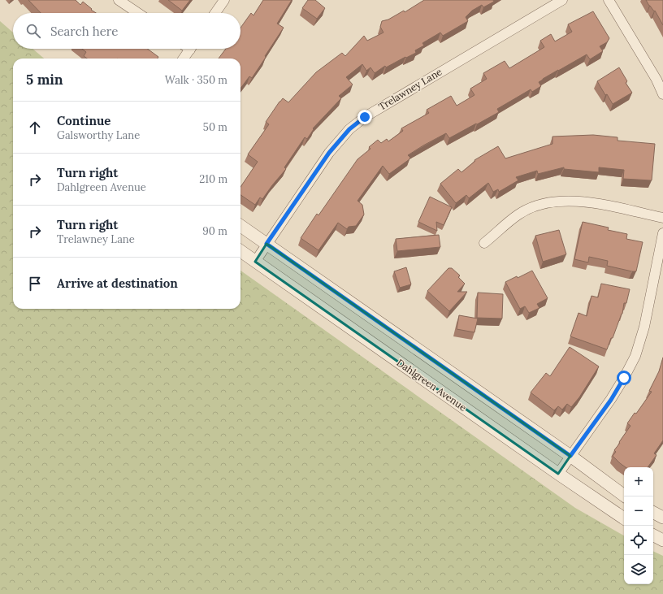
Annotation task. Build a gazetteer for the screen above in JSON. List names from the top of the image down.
{
  "streets": {
    "street": ["Trelawney Lane", "Dahlgreen Avenue"]
  },
  "crossings": [
    ["Trelawney Lane", "Dahlgreen Avenue"]
  ],
  "page": {
    "search": "Search here",
    "heading": ["5 min", "Walk · 350 m"],
    "list": [
      ["Continue", "Galsworthy Lane", "50 m"],
      ["Turn right", "Dahlgreen Avenue", "210 m"],
      ["Turn right", "Trelawney Lane", "90 m"],
      "Arrive at destination"
    ],
    "map_buttons": ["+", "−"]
  }
}
